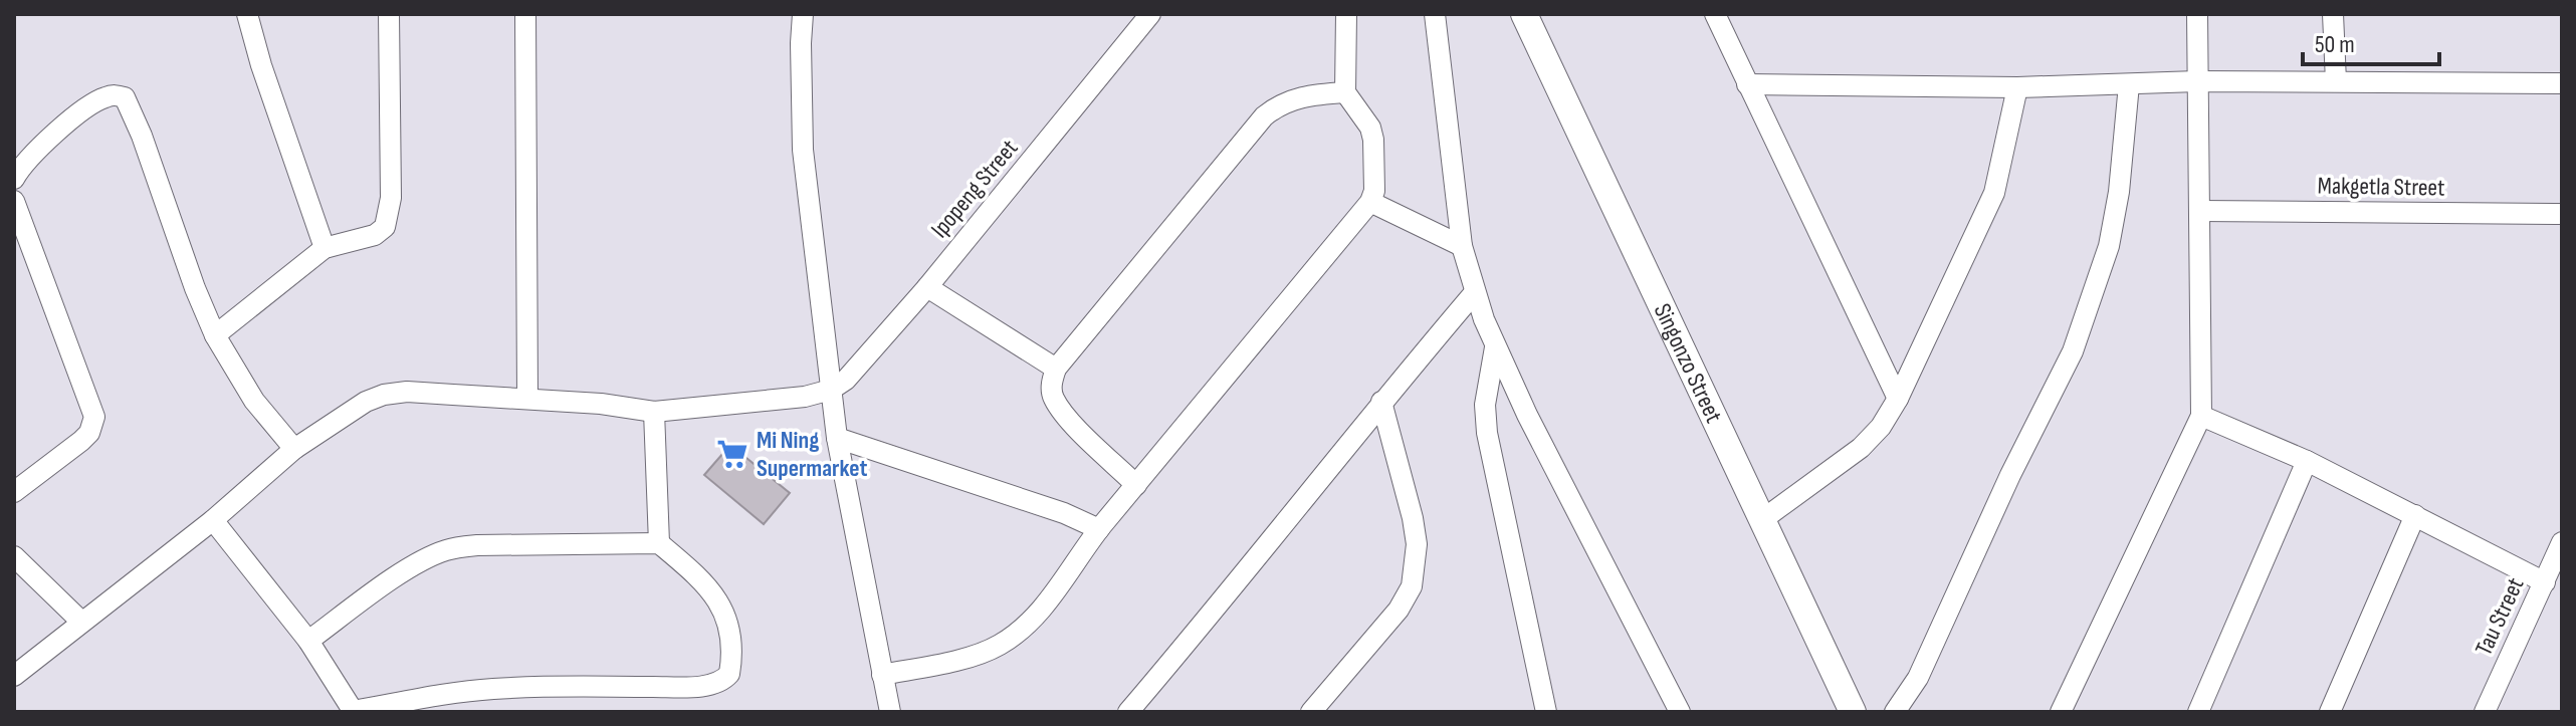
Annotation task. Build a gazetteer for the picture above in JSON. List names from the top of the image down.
{
  "streets": {
    "street": [
      "Makgetla Street",
      "Ipopeng Street",
      "Singonzo Street",
      "Tau Street"
    ]
  },
  "places": {
    "supermarket": ["Mi Ning Supermarket"]
  },
  "scale_bar": "50 m"
}
